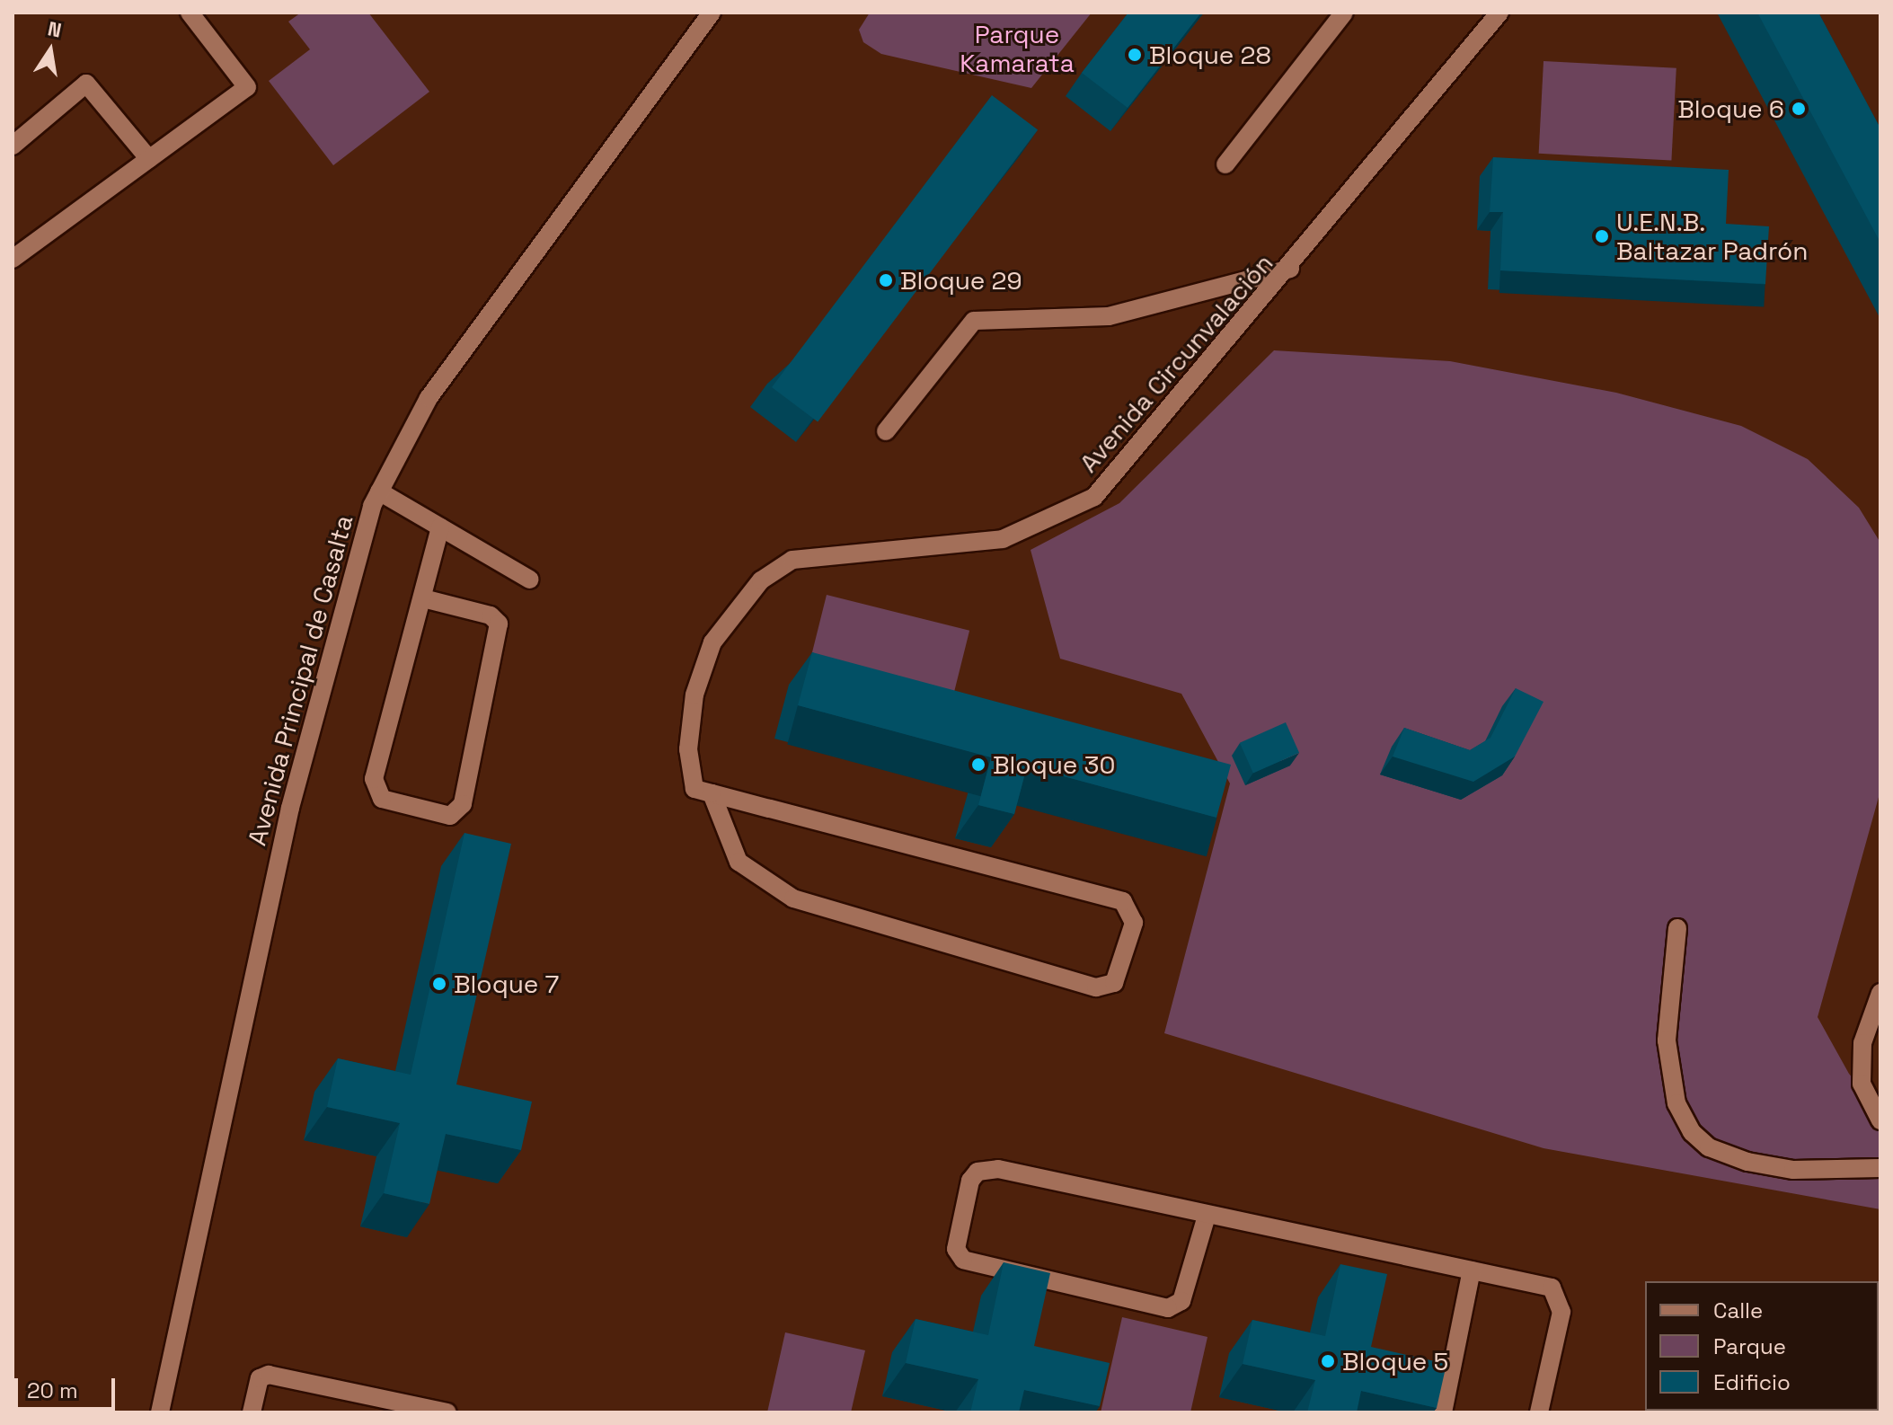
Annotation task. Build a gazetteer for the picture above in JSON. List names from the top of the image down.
{
  "streets": {
    "street": ["Avenida Circunvalación", "Avenida Principal de Casalta"]
  },
  "parks": ["Parque Kamarata"],
  "places": [
    "Bloque 28",
    "Bloque 6",
    "U.E.N.B. Baltazar Padrón",
    "Bloque 29",
    "Bloque 30",
    "Bloque 7",
    "Bloque 5"
  ],
  "legend": ["Calle", "Parque", "Edificio"],
  "scale_bar": "20 m",
  "north": "top"
}
